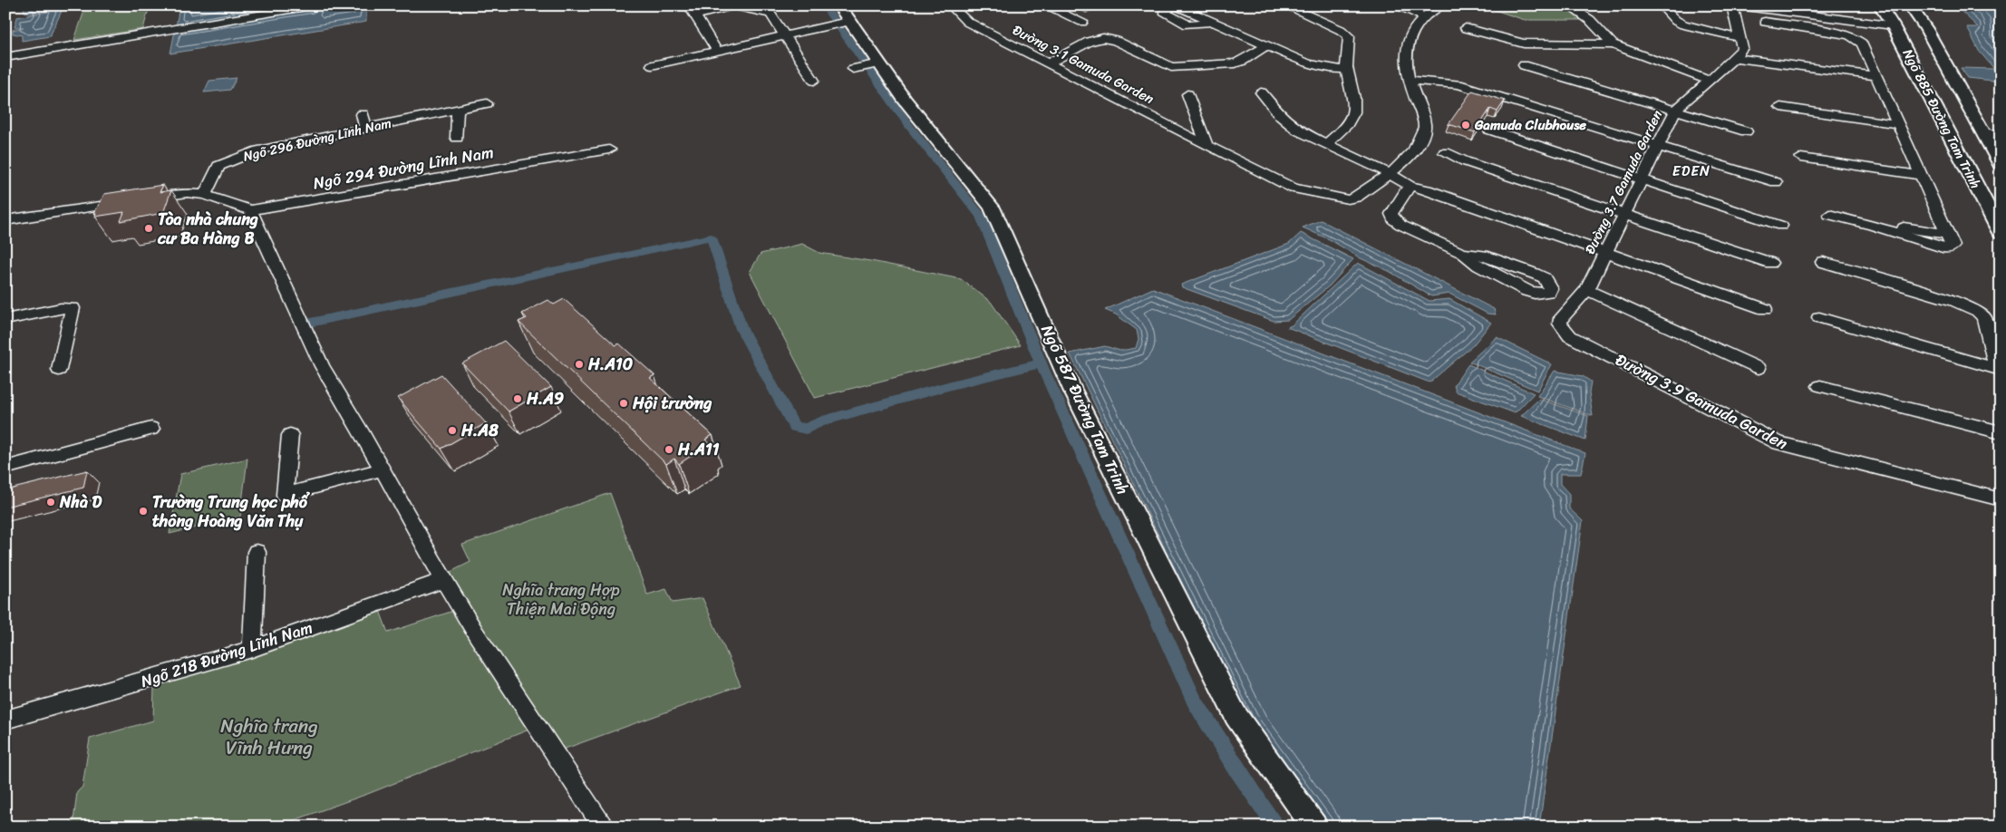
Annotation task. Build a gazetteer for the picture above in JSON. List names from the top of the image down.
{
  "streets": {
    "street": [
      "Đường 3.1 Gamuda Garden",
      "Ngõ 885 Đường Tam Trinh",
      "Ngõ 296 Đường Lĩnh Nam",
      "Ngõ 294 Đường Lĩnh Nam",
      "Đường 3.7 Gamuda Garden",
      "Đường 3.9 Gamuda Garden",
      "Ngõ 587 Đường Tam Trinh",
      "Ngõ 218 Đường Lĩnh Nam"
    ]
  },
  "crossings": [
    ["Ngõ 296 Đường Lĩnh Nam", "Ngõ 294 Đường Lĩnh Nam"],
    ["Đường 3.7 Gamuda Garden", "Đường 3.9 Gamuda Garden"]
  ],
  "districts": ["EDEN"],
  "parks": ["Nghĩa trang Hợp Thiện Mai Động", "Nghĩa trang Vĩnh Hưng"],
  "places": [
    "Gamuda Clubhouse",
    "Tòa nhà chung cư Ba Hàng B",
    "H.A10",
    "H.A9",
    "Hội trường",
    "H.A8",
    "H.A11",
    "Nhà D",
    "Trường Trung học phổ thông Hoàng Văn Thụ"
  ]
}
